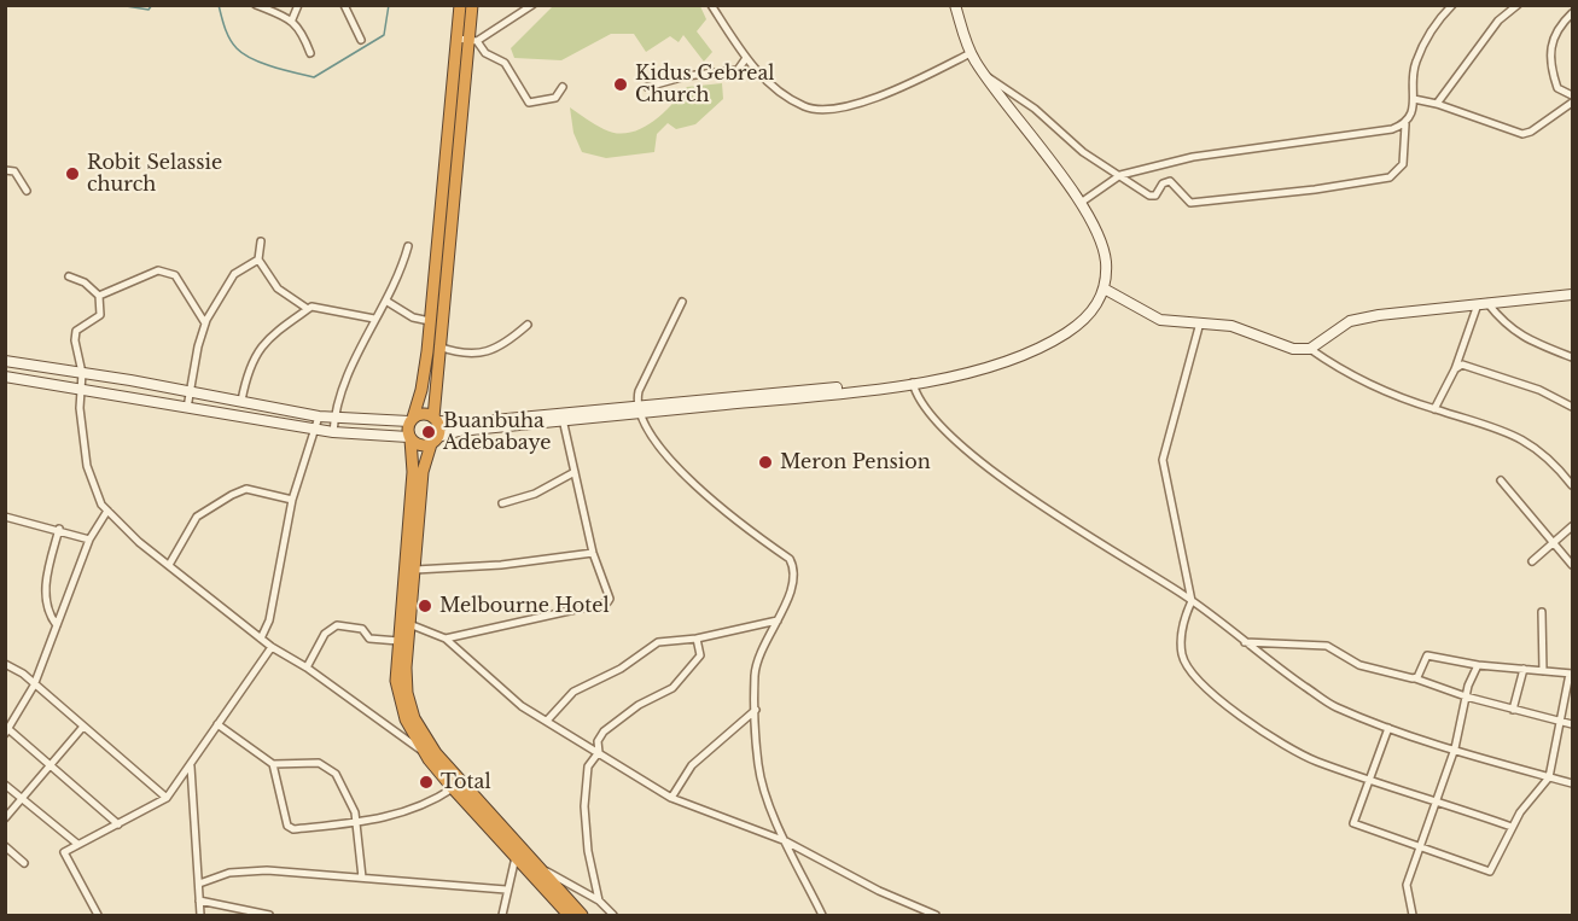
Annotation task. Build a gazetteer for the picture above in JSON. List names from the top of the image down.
{
  "places": [
    "Kidus Gebreal Church",
    "Robit Selassie church",
    "Buanbuha Adebabaye",
    "Meron Pension",
    "Melbourne Hotel",
    "Total"
  ]
}
